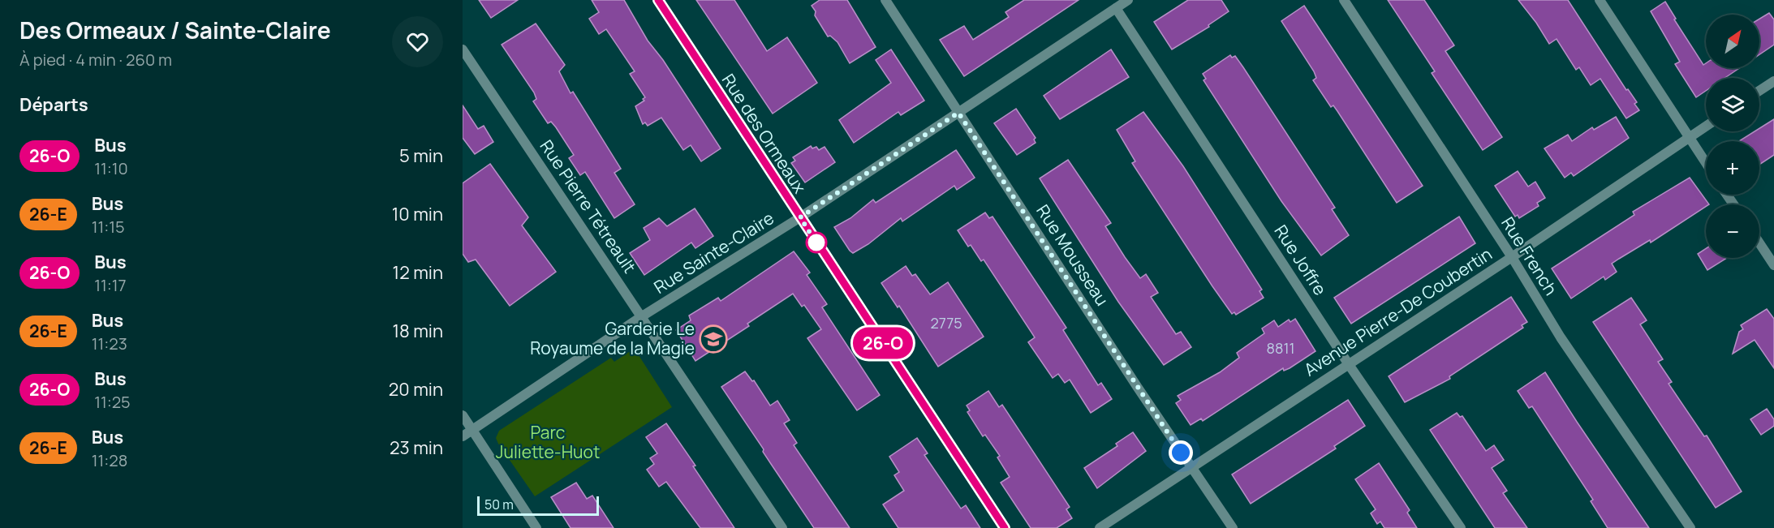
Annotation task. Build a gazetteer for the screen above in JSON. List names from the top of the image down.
{
  "streets": {
    "street": [
      "Rue des Ormeaux",
      "Rue Pierre Tétreault",
      "Rue Sainte-Claire",
      "Rue Mousseau",
      "Rue French",
      "Rue Joffre",
      "Avenue Pierre-De Coubertin"
    ]
  },
  "crossings": [
    ["Rue des Ormeaux", "Rue Sainte-Claire"],
    ["Rue Pierre Tétreault", "Rue Sainte-Claire"],
    ["Rue Sainte-Claire", "Rue Mousseau"],
    ["Rue Sainte-Claire", "Rue Joffre"],
    ["Rue Mousseau", "Avenue Pierre-De Coubertin"],
    ["Rue French", "Avenue Pierre-De Coubertin"],
    ["Rue Joffre", "Avenue Pierre-De Coubertin"]
  ],
  "parks": ["Parc Juliette-Huot"],
  "places": {
    "school or university": ["Garderie Le Royaume de la Magie"]
  },
  "lines": ["bus line 26-O"],
  "house_numbers": ["2775", "8811"],
  "scale_bar": "50 m",
  "north": "top right",
  "page": {
    "heading": [
      ["Des Ormeaux / Sainte-Claire", "À pied · 4 min · 260 m"],
      "Départs"
    ],
    "on_map": "26-O",
    "map_buttons": ["+", "−"],
    "list": [
      {
        "mark": "26-O",
        "name": "Bus",
        "note": "11:10",
        "value": "5 min"
      },
      {
        "mark": "26-E",
        "name": "Bus",
        "note": "11:15",
        "value": "10 min"
      },
      {
        "mark": "26-O",
        "name": "Bus",
        "note": "11:17",
        "value": "12 min"
      },
      {
        "mark": "26-E",
        "name": "Bus",
        "note": "11:23",
        "value": "18 min"
      },
      {
        "mark": "26-O",
        "name": "Bus",
        "note": "11:25",
        "value": "20 min"
      },
      {
        "mark": "26-E",
        "name": "Bus",
        "note": "11:28",
        "value": "23 min"
      }
    ],
    "scale": "50 m"
  }
}
